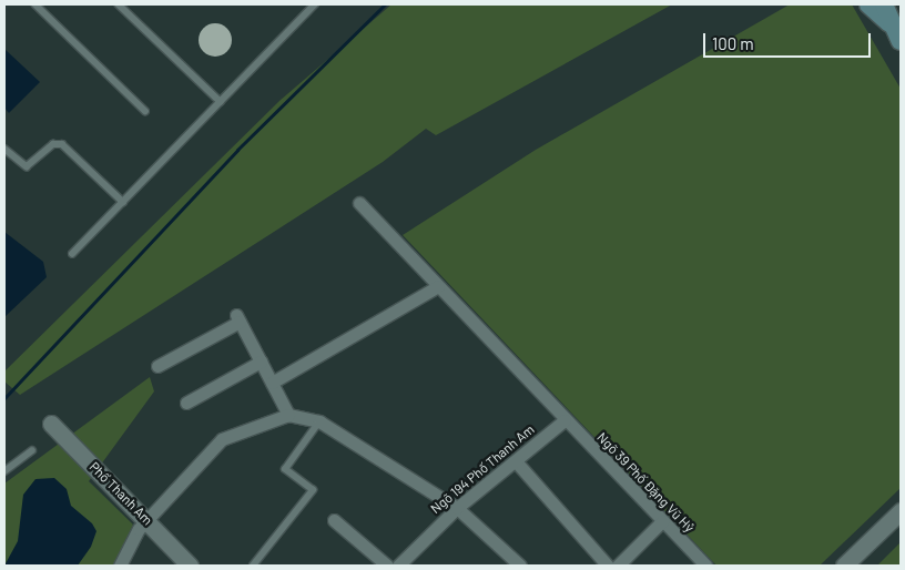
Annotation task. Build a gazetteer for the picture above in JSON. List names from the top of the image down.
{
  "streets": {
    "street": ["Ngõ 194 Phố Thanh Am", "Ngõ 39 Phố Đặng Vũ Hỷ", "Phố Thanh Am"]
  },
  "crossings": [
    ["Ngõ 194 Phố Thanh Am", "Ngõ 39 Phố Đặng Vũ Hỷ"]
  ],
  "scale_bar": "100 m"
}
